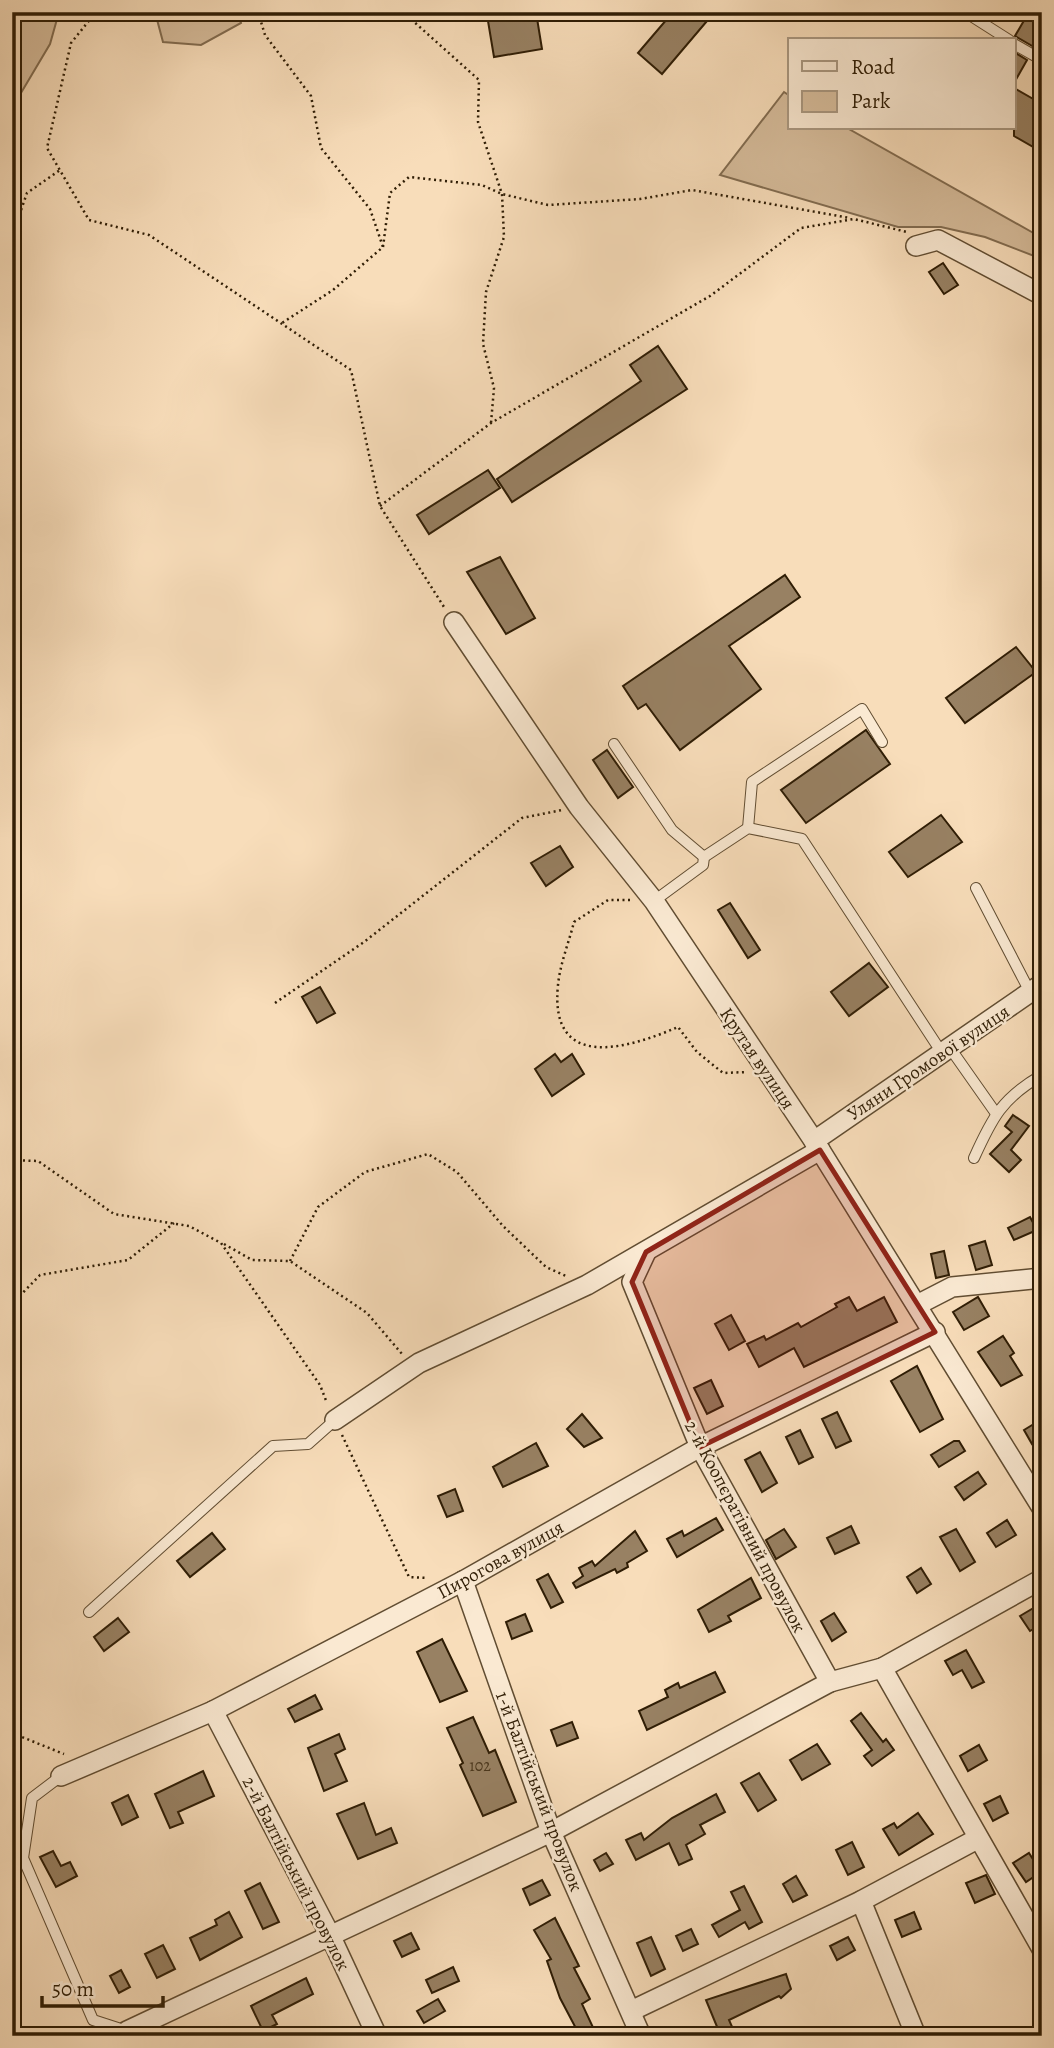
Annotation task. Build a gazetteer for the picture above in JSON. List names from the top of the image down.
{
  "streets": {
    "street": [
      "Крутая вулиця",
      "Уляни Громової вулиця",
      "2-й Коопєратівний провулок",
      "Пирогова вулиця",
      "1-й Балтійський провулок",
      "2-й Балтійський провулок"
    ]
  },
  "crossings": [
    ["Крутая вулиця", "Уляни Громової вулиця"],
    ["Крутая вулиця", "Пирогова вулиця"],
    ["Уляни Громової вулиця", "2-й Коопєратівний провулок"],
    ["2-й Коопєратівний провулок", "Пирогова вулиця"],
    ["Пирогова вулиця", "1-й Балтійський провулок"],
    ["Пирогова вулиця", "2-й Балтійський провулок"]
  ],
  "house_numbers": ["102"],
  "legend": ["Road", "Park"],
  "scale_bar": "50 m"
}
